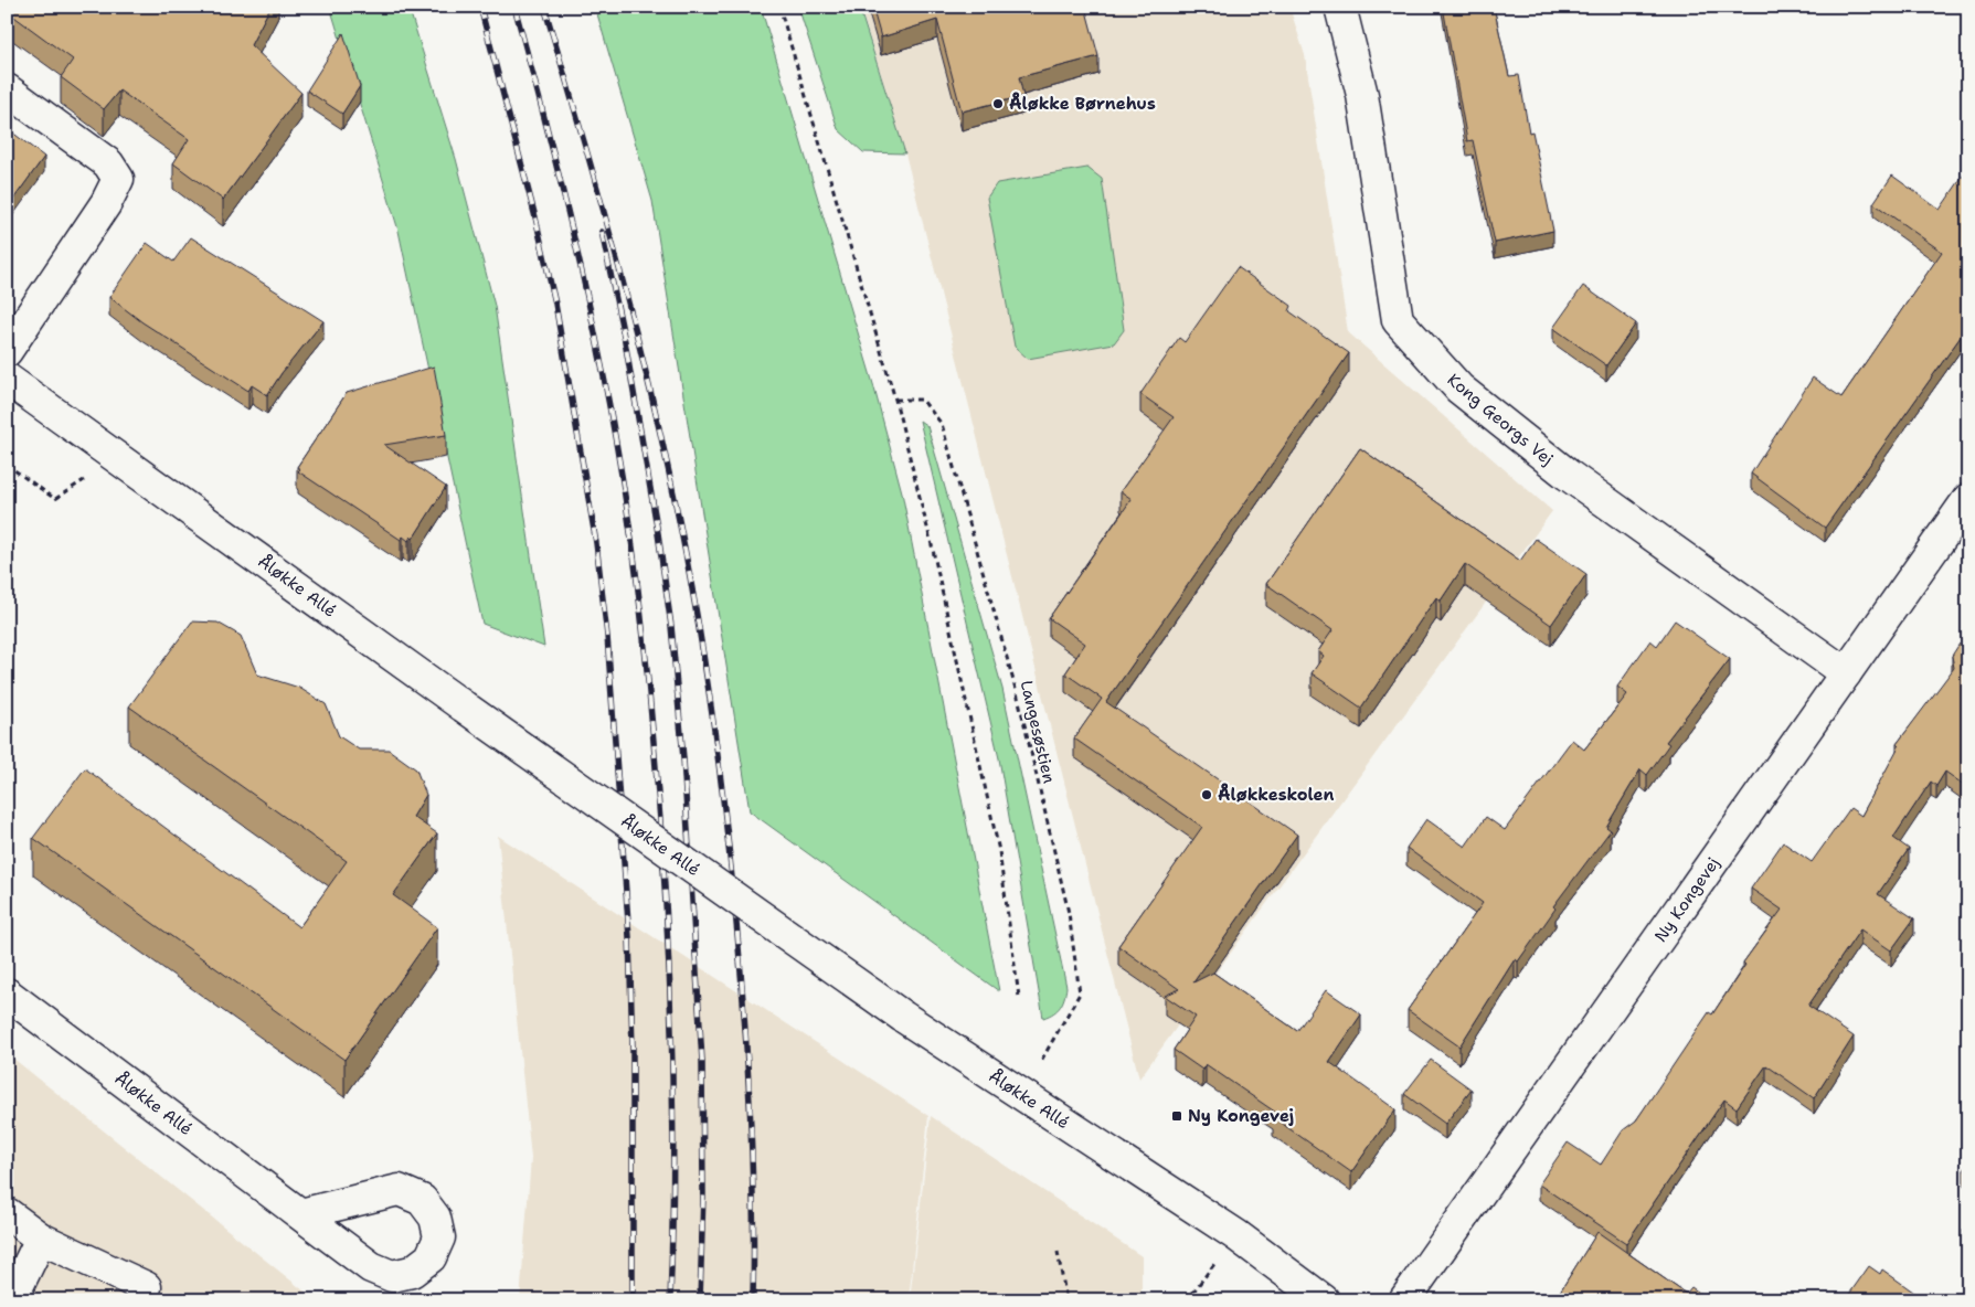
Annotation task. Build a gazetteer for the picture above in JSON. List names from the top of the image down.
{
  "streets": {
    "street": ["Kong Georgs Vej", "Åløkke Allé", "Ny Kongevej"],
    "path": ["Langesøstien"]
  },
  "crossings": [
    ["Kong Georgs Vej", "Ny Kongevej"],
    ["Åløkke Allé", "Langesøstien"]
  ],
  "places": {
    "other": ["Åløkke Børnehus", "Åløkkeskolen"],
    "transit": ["Ny Kongevej"]
  }
}
